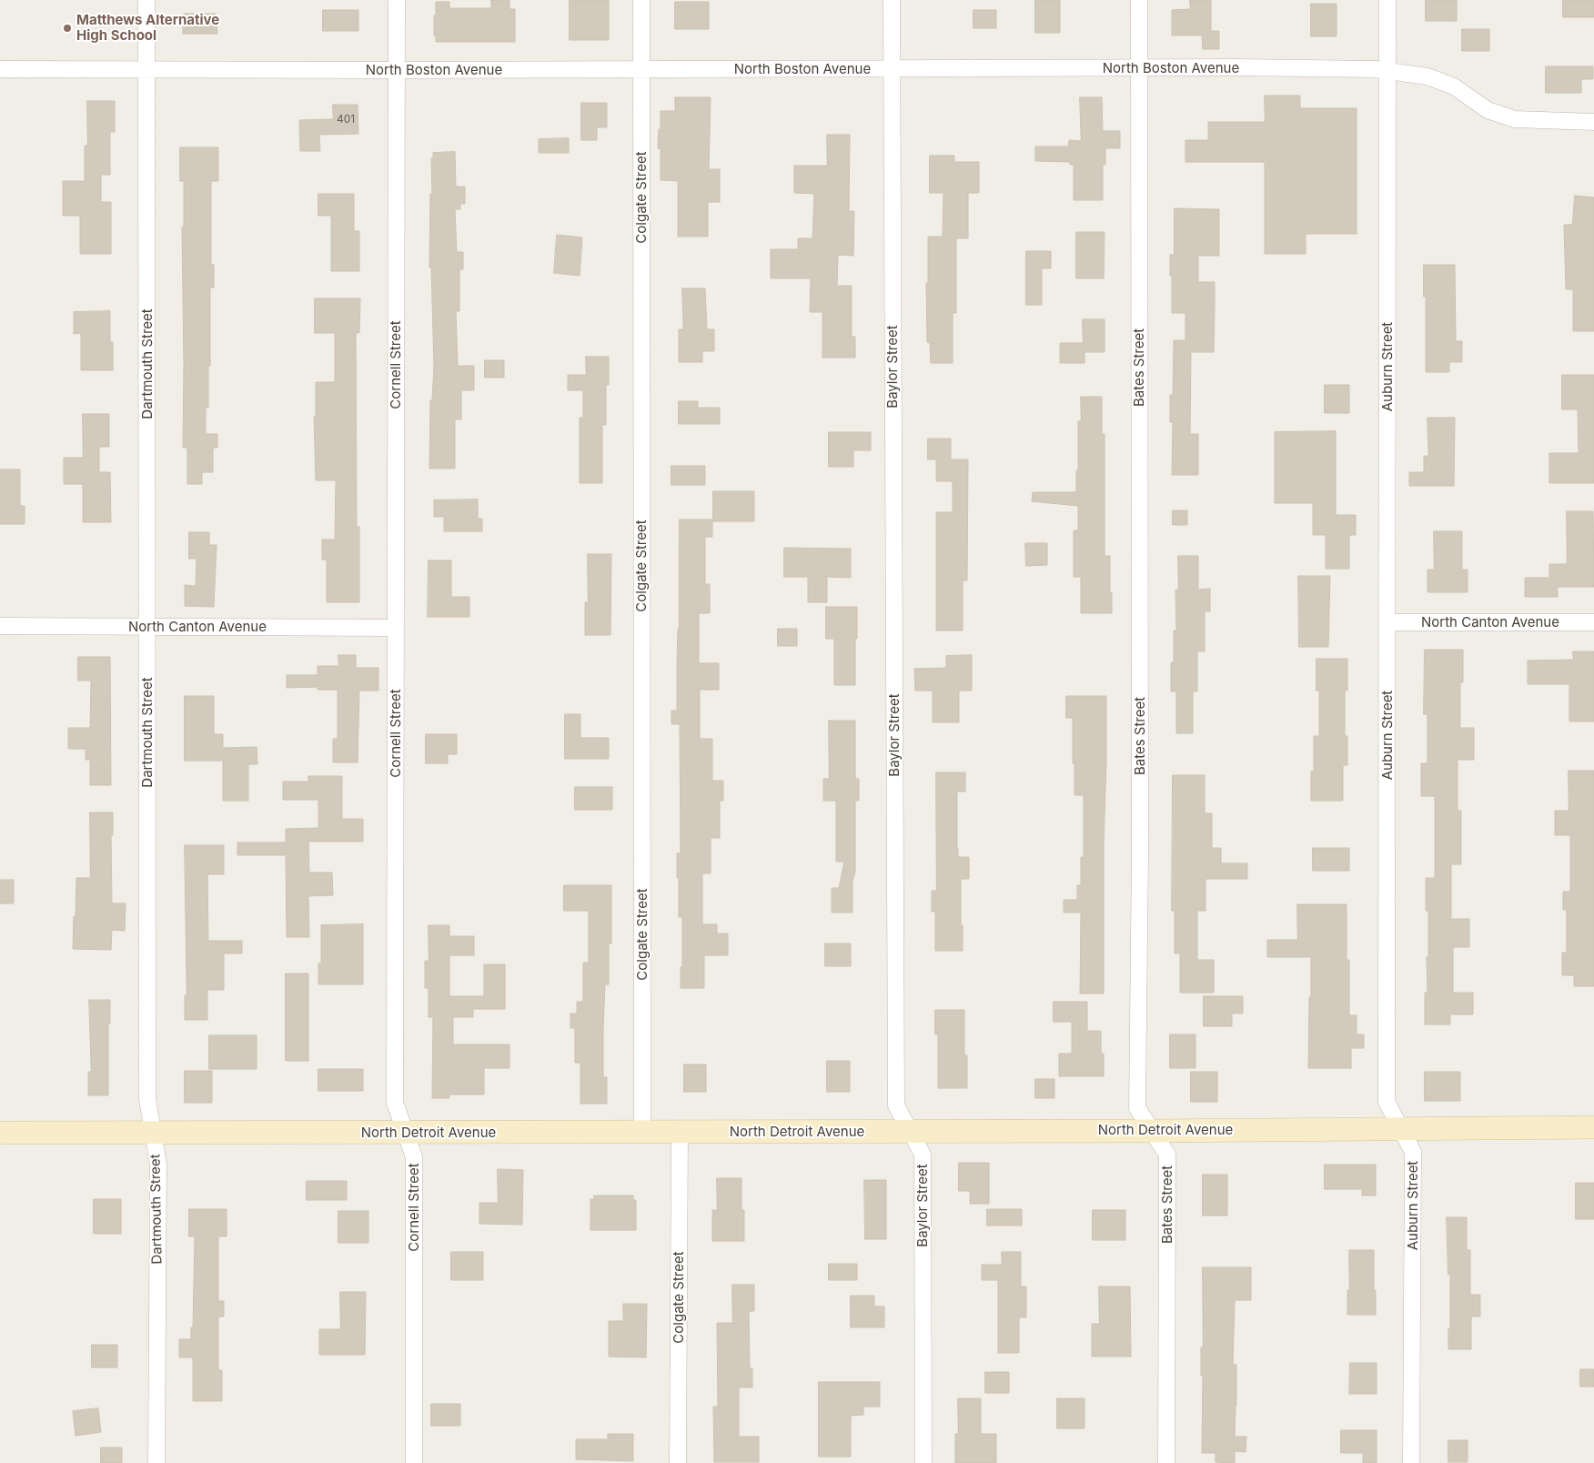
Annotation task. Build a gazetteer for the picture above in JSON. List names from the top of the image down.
{
  "streets": {
    "street": [
      "North Boston Avenue",
      "Colgate Street",
      "Dartmouth Street",
      "Cornell Street",
      "Baylor Street",
      "Auburn Street",
      "Bates Street",
      "North Canton Avenue",
      "North Detroit Avenue"
    ]
  },
  "crossings": [
    ["North Boston Avenue", "Colgate Street"],
    ["North Boston Avenue", "Dartmouth Street"],
    ["North Boston Avenue", "Cornell Street"],
    ["North Boston Avenue", "Baylor Street"],
    ["North Boston Avenue", "Auburn Street"],
    ["North Boston Avenue", "Bates Street"],
    ["Colgate Street", "North Detroit Avenue"],
    ["Dartmouth Street", "North Canton Avenue"],
    ["Dartmouth Street", "North Detroit Avenue"],
    ["Cornell Street", "North Canton Avenue"],
    ["Cornell Street", "North Detroit Avenue"],
    ["Baylor Street", "North Detroit Avenue"],
    ["Auburn Street", "North Canton Avenue"],
    ["Auburn Street", "North Detroit Avenue"],
    ["Bates Street", "North Detroit Avenue"]
  ],
  "places": ["Matthews Alternative High School"],
  "house_numbers": ["401"]
}
